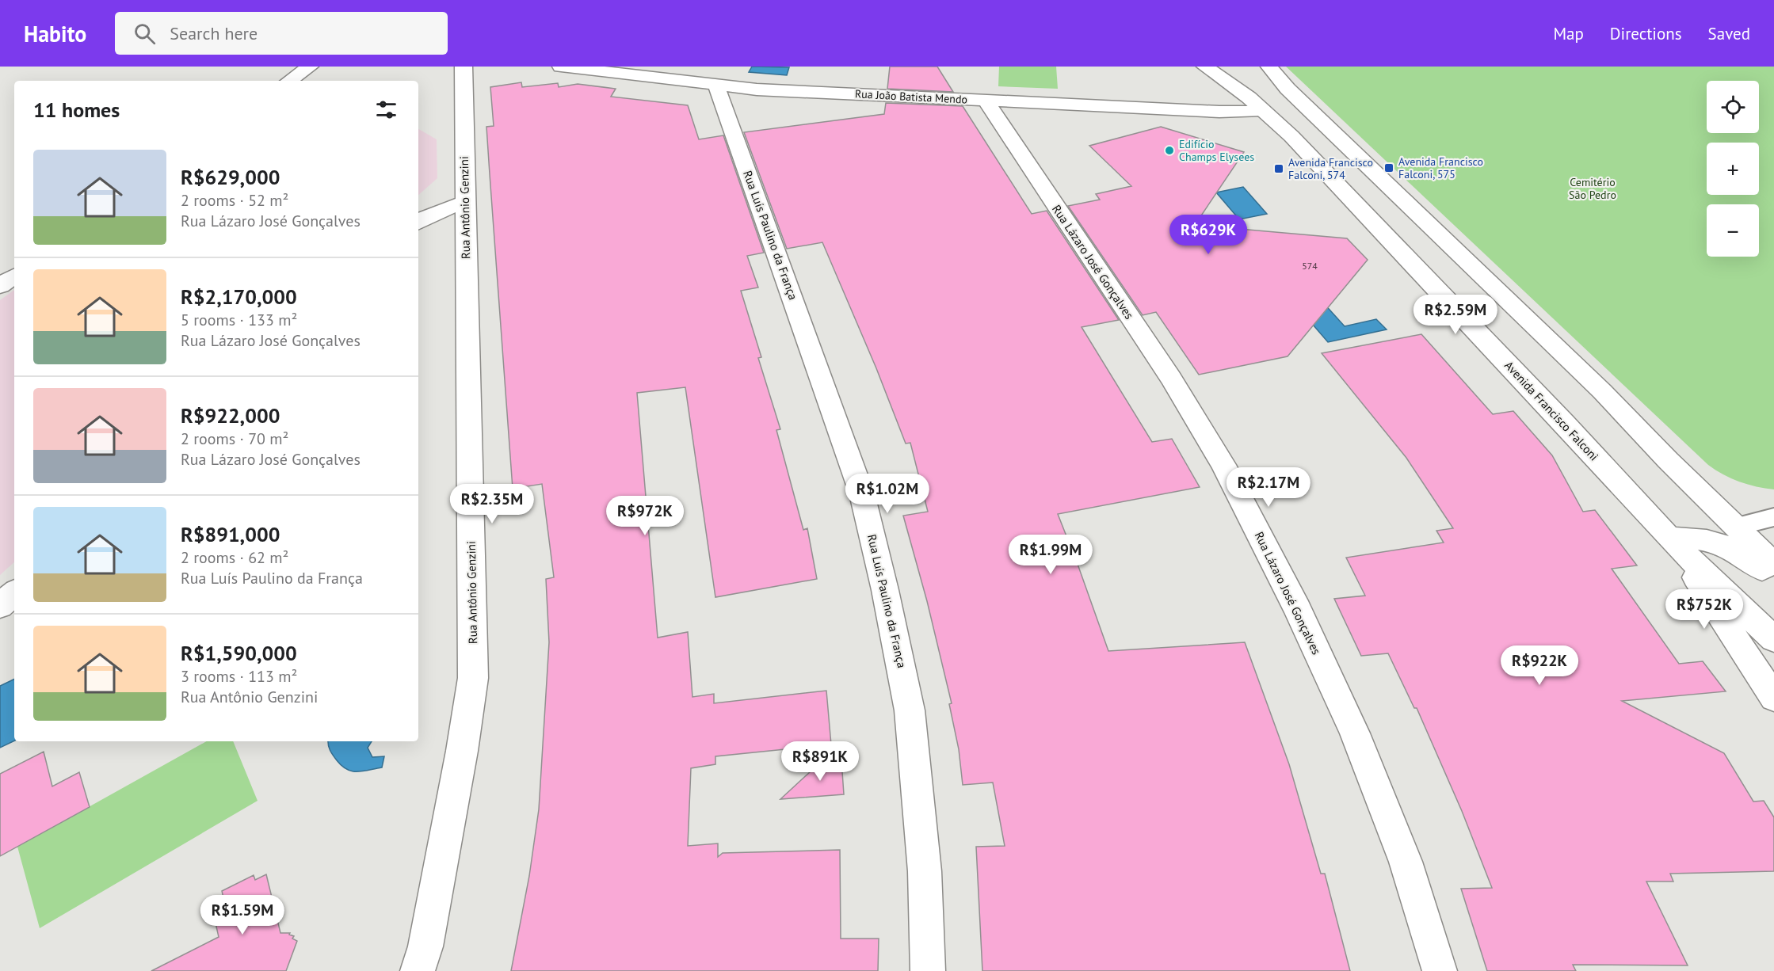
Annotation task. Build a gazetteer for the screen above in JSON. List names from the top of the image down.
{
  "streets": {
    "street": [
      "Rua João Batista Mendo",
      "Rua Antônio Genzini",
      "Rua Luís Paulino da França",
      "Rua Lázaro José Gonçalves",
      "Avenida Francisco Falconi"
    ]
  },
  "crossings": [
    ["Rua João Batista Mendo", "Rua Luís Paulino da França"],
    ["Rua João Batista Mendo", "Rua Lázaro José Gonçalves"],
    ["Rua João Batista Mendo", "Avenida Francisco Falconi"]
  ],
  "parks": ["Cemitério São Pedro"],
  "places": {
    "other": ["Edifício Champs Elysees"],
    "transit": ["Avenida Francisco Falconi, 575", "Avenida Francisco Falconi, 574"]
  },
  "house_numbers": ["574"],
  "page": {
    "header": "Habito",
    "search": "Search here",
    "nav": ["Map", "Directions", "Saved"],
    "map_buttons": ["+", "−"],
    "heading": "11 homes",
    "list": [
      {
        "name": "R$629,000",
        "note": "2 rooms · 52 m² · Rua Lázaro José Gonçalves"
      },
      {
        "name": "R$2,170,000",
        "note": "5 rooms · 133 m² · Rua Lázaro José Gonçalves"
      },
      {
        "name": "R$922,000",
        "note": "2 rooms · 70 m² · Rua Lázaro José Gonçalves"
      },
      {
        "name": "R$891,000",
        "note": "2 rooms · 62 m² · Rua Luís Paulino da França"
      },
      {
        "name": "R$1,590,000",
        "note": "3 rooms · 113 m² · Rua Antônio Genzini"
      }
    ],
    "price": [
      "R$629K",
      "R$2.59M",
      "R$2.17M",
      "R$1.02M",
      "R$2.35M",
      "R$972K",
      "R$1.99M",
      "R$752K",
      "R$922K",
      "R$891K",
      "R$1.59M"
    ]
  }
}
